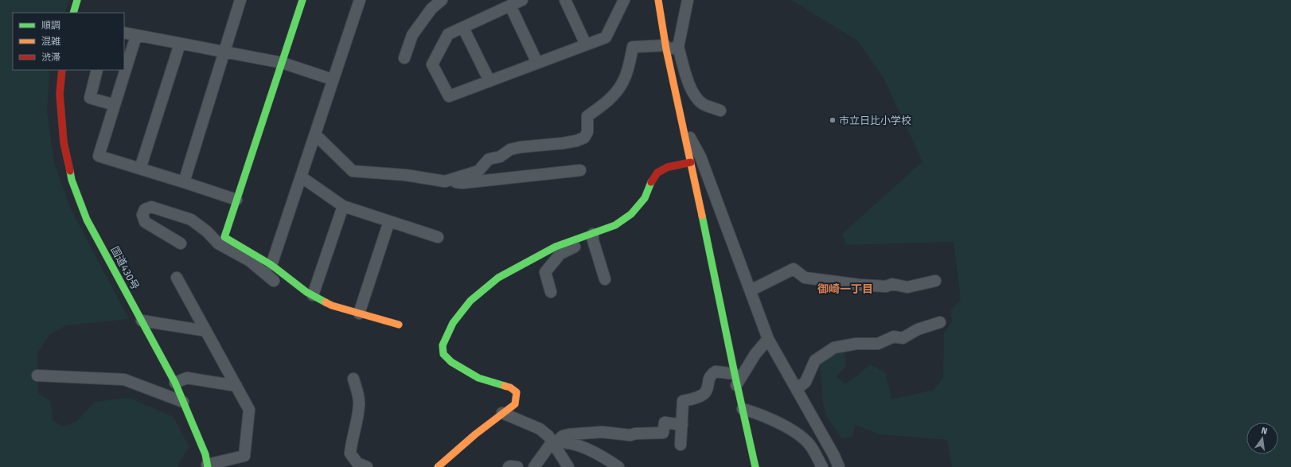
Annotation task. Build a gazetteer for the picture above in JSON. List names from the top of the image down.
{
  "streets": {
    "main road": ["国道430号"]
  },
  "districts": ["御崎一丁目"],
  "places": ["市立日比小学校"],
  "legend": ["順調", "混雑", "渋滞"],
  "north": "top"
}
